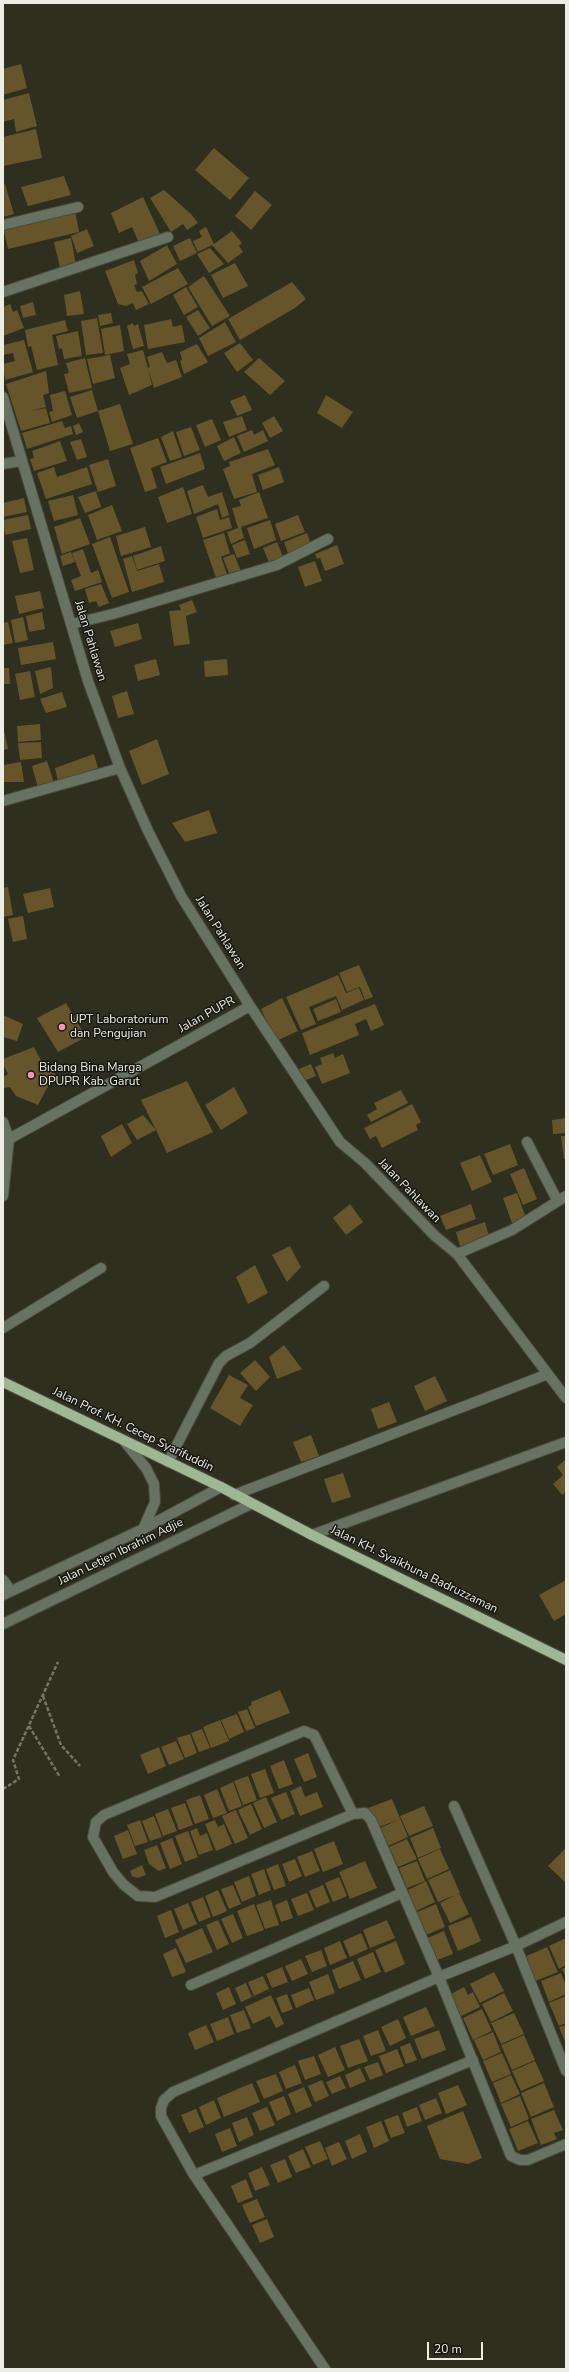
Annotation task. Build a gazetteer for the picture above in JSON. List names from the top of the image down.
{
  "streets": {
    "main road": ["Jalan Prof. KH. Cecep Syarifuddin", "Jalan KH. Syaikhuna Badruzzaman"],
    "street": ["Jalan Pahlawan", "Jalan PUPR", "Jalan Letjen Ibrahim Adjie"]
  },
  "crossings": [
    ["Jalan Pahlawan", "Jalan PUPR"],
    ["Jalan Prof. KH. Cecep Syarifuddin", "Jalan Letjen Ibrahim Adjie"],
    ["Jalan Prof. KH. Cecep Syarifuddin", "Jalan KH. Syaikhuna Badruzzaman"],
    ["Jalan Letjen Ibrahim Adjie", "Jalan KH. Syaikhuna Badruzzaman"]
  ],
  "places": ["UPT Laboratorium dan Pengujian", "Bidang Bina Marga DPUPR Kab. Garut"],
  "scale_bar": "20 m"
}
